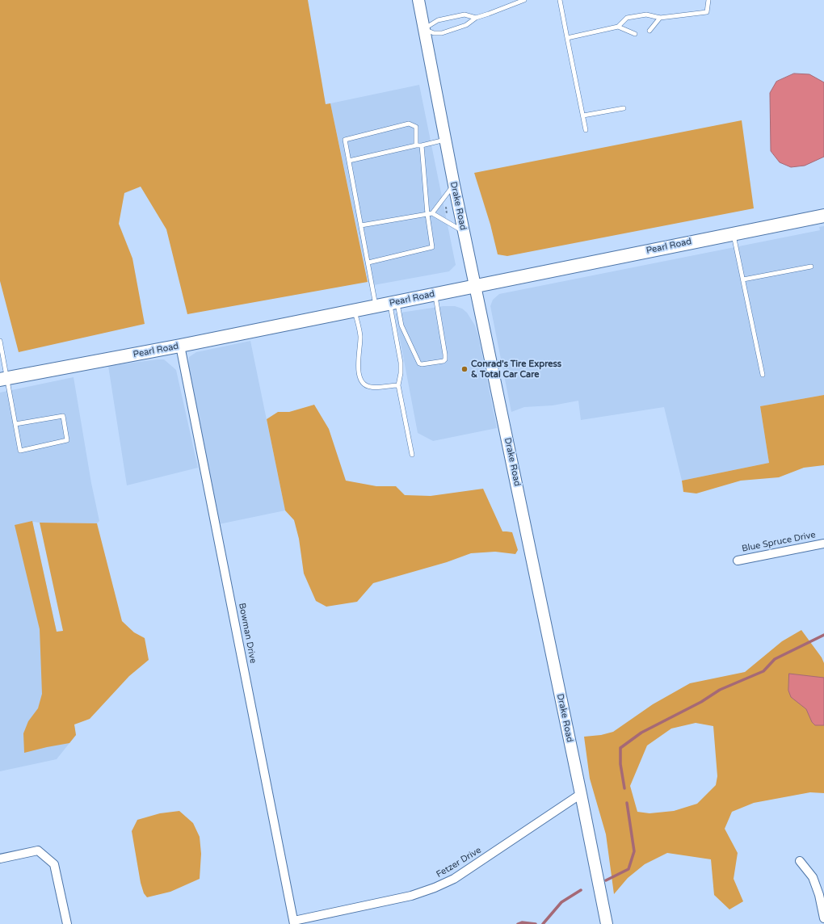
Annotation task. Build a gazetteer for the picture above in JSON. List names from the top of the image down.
{
  "streets": {
    "main road": ["Pearl Road"],
    "street": [
      "Drake Road",
      "Blue Spruce Drive",
      "Bowman Drive",
      "Fetzer Drive"
    ]
  },
  "crossings": [
    ["Drake Road", "Pearl Road"],
    ["Drake Road", "Fetzer Drive"],
    ["Pearl Road", "Bowman Drive"],
    ["Bowman Drive", "Fetzer Drive"]
  ],
  "places": ["Conrad's Tire Express & Total Car Care"]
}
